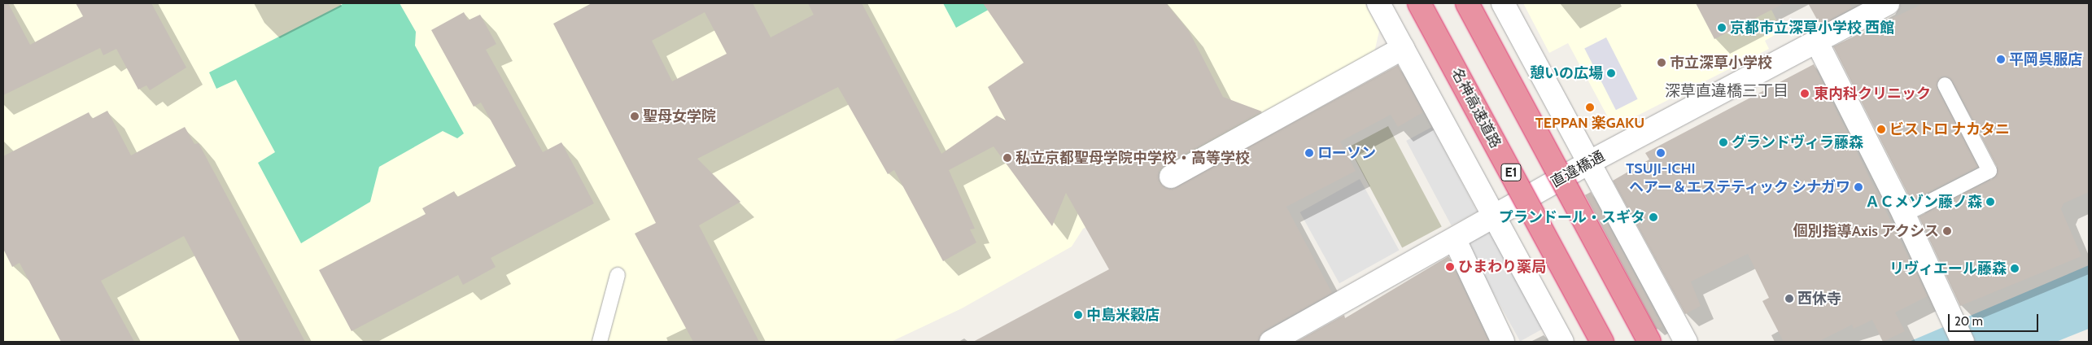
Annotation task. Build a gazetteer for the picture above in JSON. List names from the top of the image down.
{
  "streets": {
    "highway": ["名神高速道路", "E1"],
    "street": ["直違橋通"]
  },
  "districts": ["深草直違橋三丁目"],
  "places": [
    "京都市立深草小学校 西館",
    "平岡呉服店",
    "市立深草小学校",
    "憩いの広場",
    "東内科クリニック",
    "TEPPAN 楽GAKU",
    "聖母女学院",
    "ビストロ ナカタニ",
    "グランドヴィラ藤森",
    "ローソン",
    "TSUJI-ICHI",
    "私立京都聖母学院中学校・高等学校",
    "ヘアー＆エステティック シナガワ",
    "ＡＣメゾン藤ノ森",
    "プランドール・スギタ",
    "個別指導Axis アクシス",
    "ひまわり薬局",
    "リヴィエール藤森",
    "西休寺",
    "中島米穀店"
  ],
  "scale_bar": "20 m"
}
